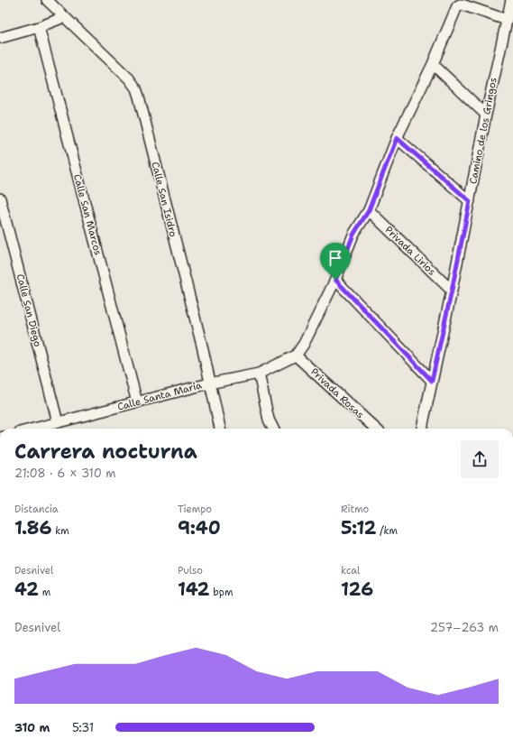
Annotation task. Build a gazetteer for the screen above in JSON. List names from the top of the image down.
{
  "streets": {
    "street": [
      "Camino de los Gringos",
      "Calle San Isidro",
      "Calle San Marcos",
      "Privada Lirios",
      "Calle San Diego",
      "Privada Rosas",
      "Calle Santa María"
    ]
  },
  "crossings": [
    ["Camino de los Gringos", "Privada Lirios"],
    ["Calle San Isidro", "Calle Santa María"],
    ["Calle San Marcos", "Calle Santa María"],
    ["Calle San Diego", "Calle Santa María"],
    ["Privada Rosas", "Calle Santa María"]
  ],
  "page": {
    "heading": ["Carrera nocturna", "21:08 · 6 × 310 m"],
    "stats": [
      ["Distancia", "1.86 km"],
      ["Tiempo", "9:40"],
      ["Ritmo", "5:12 /km"],
      ["Desnivel", "42 m"],
      ["Pulso", "142 bpm"],
      ["kcal", "126"]
    ],
    "chart": ["Desnivel", "257–263 m"],
    "list": [
      {
        "name": "310 m",
        "note": "5:31"
      }
    ]
  }
}
